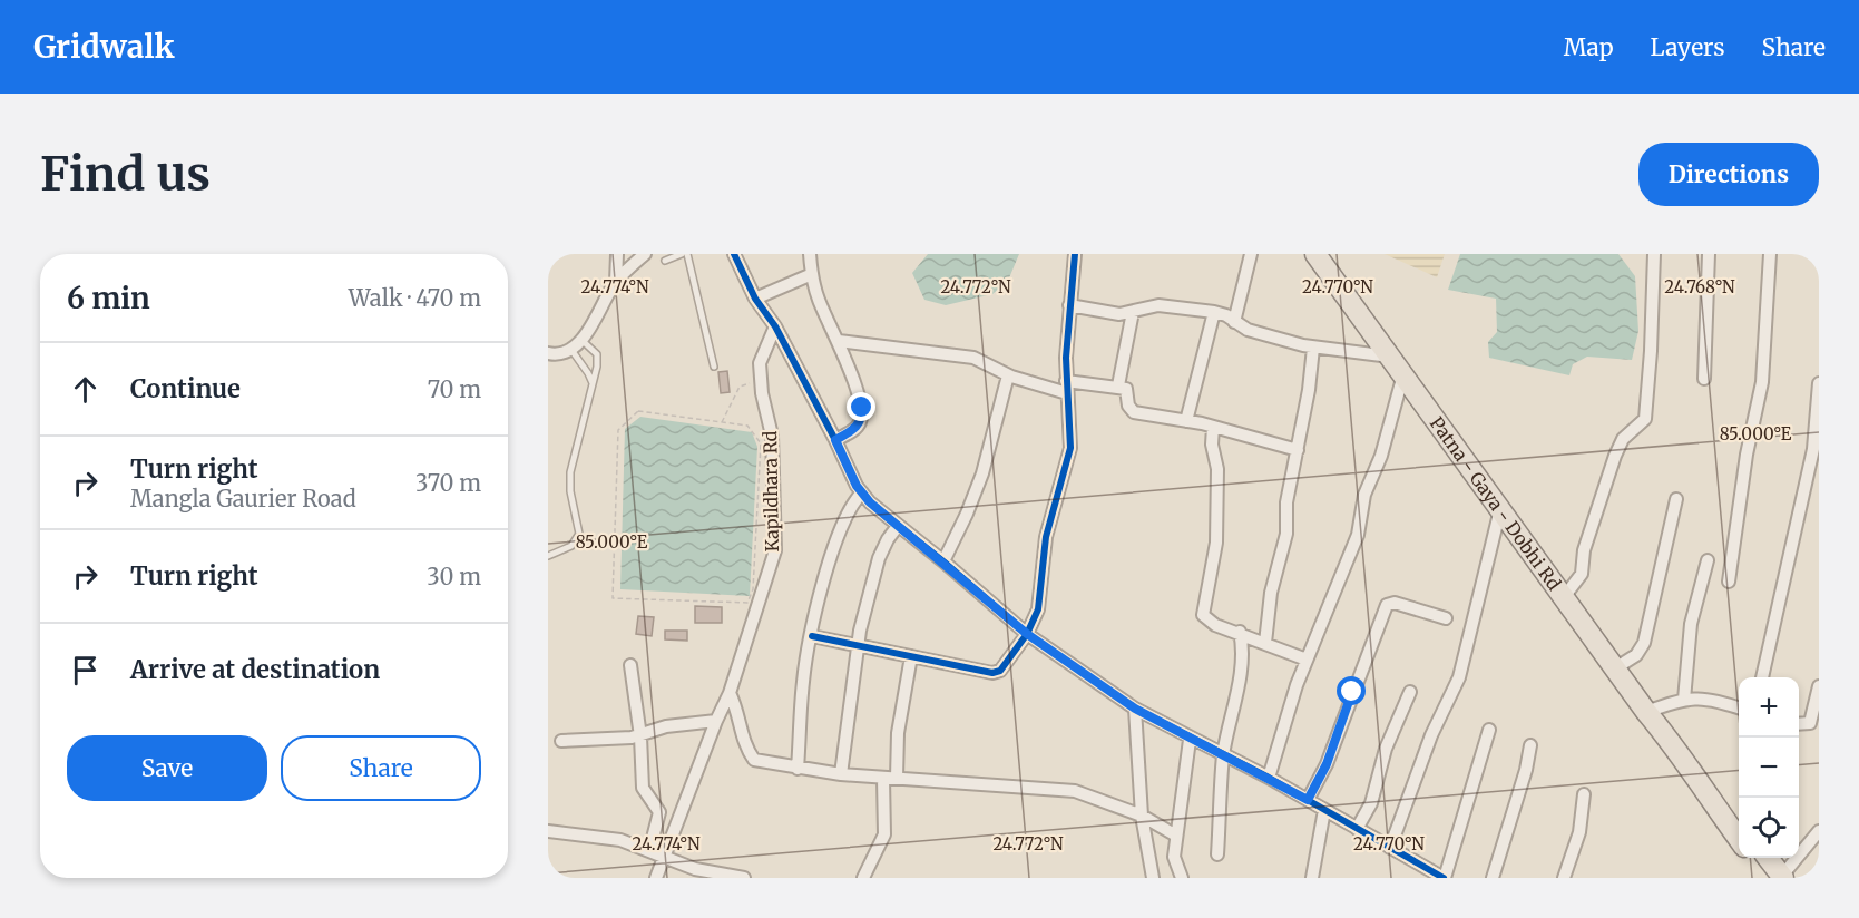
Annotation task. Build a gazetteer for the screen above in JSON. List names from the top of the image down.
{
  "streets": {
    "main road": ["Patna - Gaya - Dobhi Rd"],
    "street": ["Kapildhara Rd"]
  },
  "page": {
    "header": "Gridwalk",
    "nav": ["Map", "Layers", "Share"],
    "buttons": [
      "Directions",
      ["Save", "Share"]
    ],
    "title": "Find us",
    "heading": ["6 min", "Walk · 470 m"],
    "list": [
      ["Continue", "70 m"],
      ["Turn right", "Mangla Gaurier Road", "370 m"],
      ["Turn right", "30 m"],
      "Arrive at destination"
    ],
    "map_buttons": ["+", "−"]
  },
  "coordinates": [
    "24.774°N",
    "24.772°N",
    "24.770°N",
    "24.768°N",
    "85.000°E"
  ]
}
